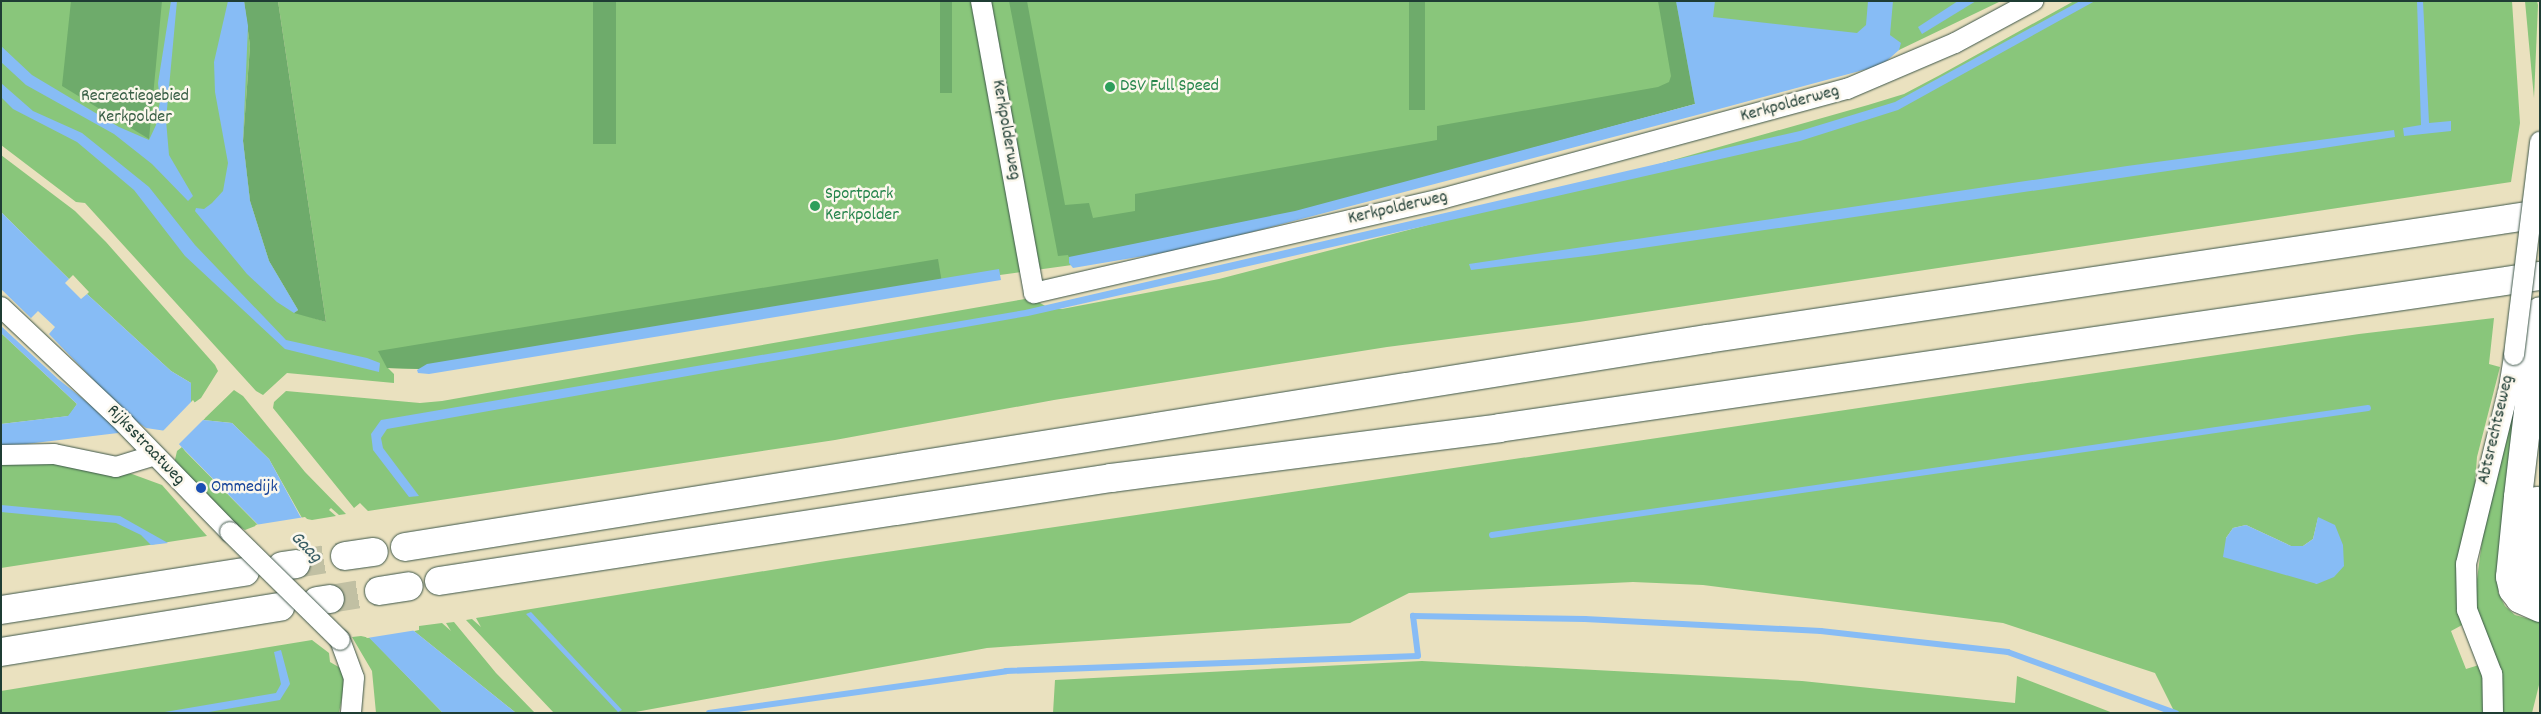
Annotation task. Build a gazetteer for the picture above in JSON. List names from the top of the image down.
{
  "streets": {
    "street": ["Kerkpolderweg", "Abtsrechtseweg", "Rijksstraatweg"]
  },
  "water": ["Gaag"],
  "parks": ["Recreatiegebied Kerkpolder"],
  "places": ["DSV Full Speed", "Sportpark Kerkpolder", "Ommedijk"]
}
